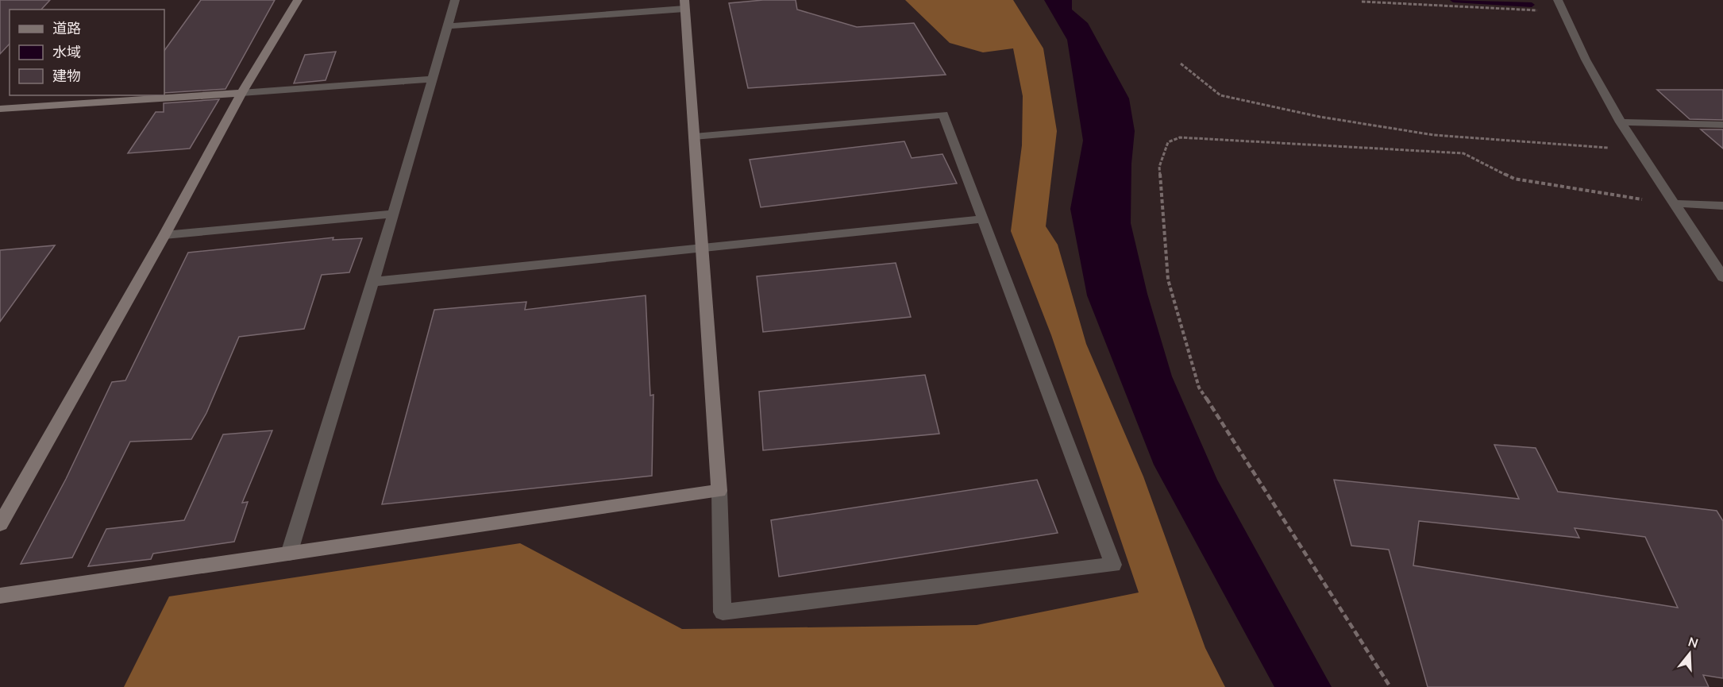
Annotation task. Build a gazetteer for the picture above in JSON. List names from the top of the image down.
{
  "legend": ["道路", "水域", "建物"],
  "north": "top"
}
